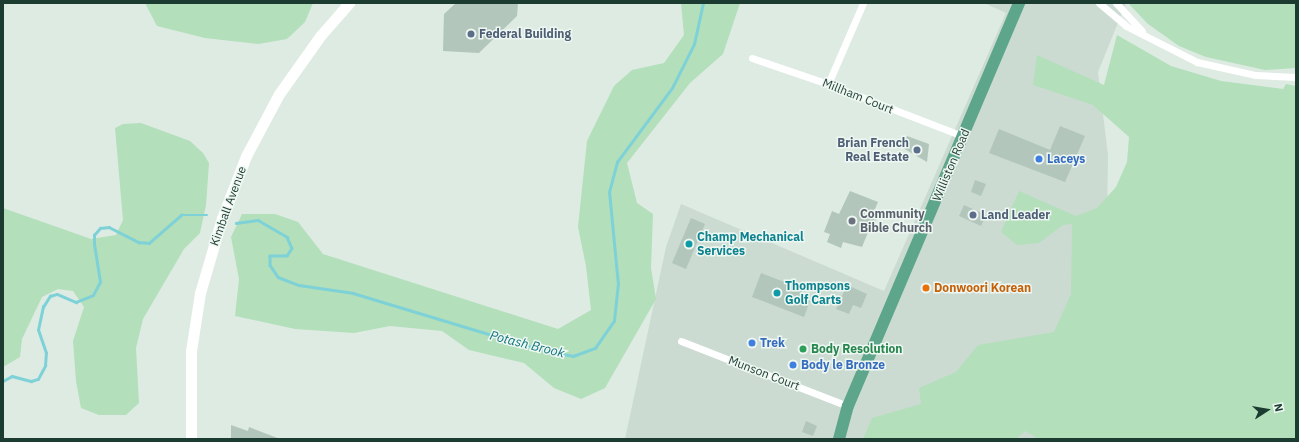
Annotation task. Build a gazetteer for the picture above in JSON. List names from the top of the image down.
{
  "streets": {
    "main road": ["Williston Road", "Kimball Avenue"],
    "street": ["Millham Court", "Munson Court"]
  },
  "crossings": [
    ["Millham Court", "Williston Road"],
    ["Williston Road", "Munson Court"]
  ],
  "water": ["Potash Brook"],
  "places": [
    "Federal Building",
    "Brian French Real Estate",
    "Laceys",
    "Land Leader",
    "Community Bible Church",
    "Champ Mechanical Services",
    "Donwoori Korean",
    "Thompsons Golf Carts",
    "Trek",
    "Body Resolution",
    "Body le Bronze"
  ],
  "north": "right"
}
